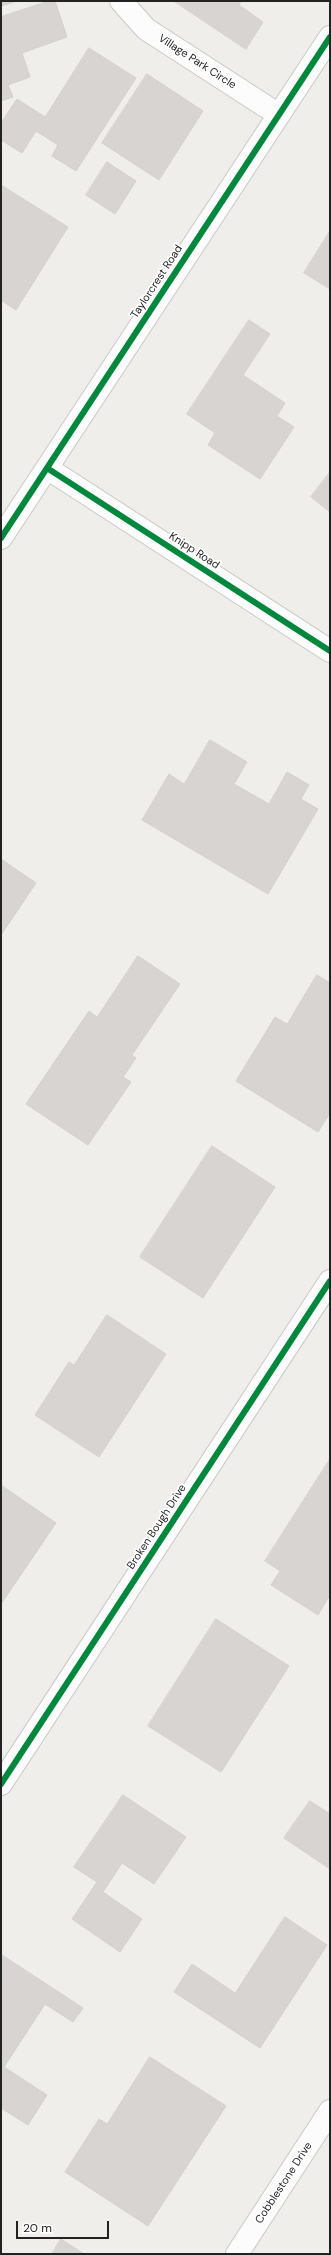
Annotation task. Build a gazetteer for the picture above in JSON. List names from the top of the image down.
{
  "streets": {
    "street": [
      "Village Park Circle",
      "Taylorcrest Road",
      "Knipp Road",
      "Broken Bough Drive",
      "Cobblestone Drive"
    ]
  },
  "crossings": [
    ["Village Park Circle", "Taylorcrest Road"],
    ["Taylorcrest Road", "Knipp Road"]
  ],
  "scale_bar": "20 m"
}
